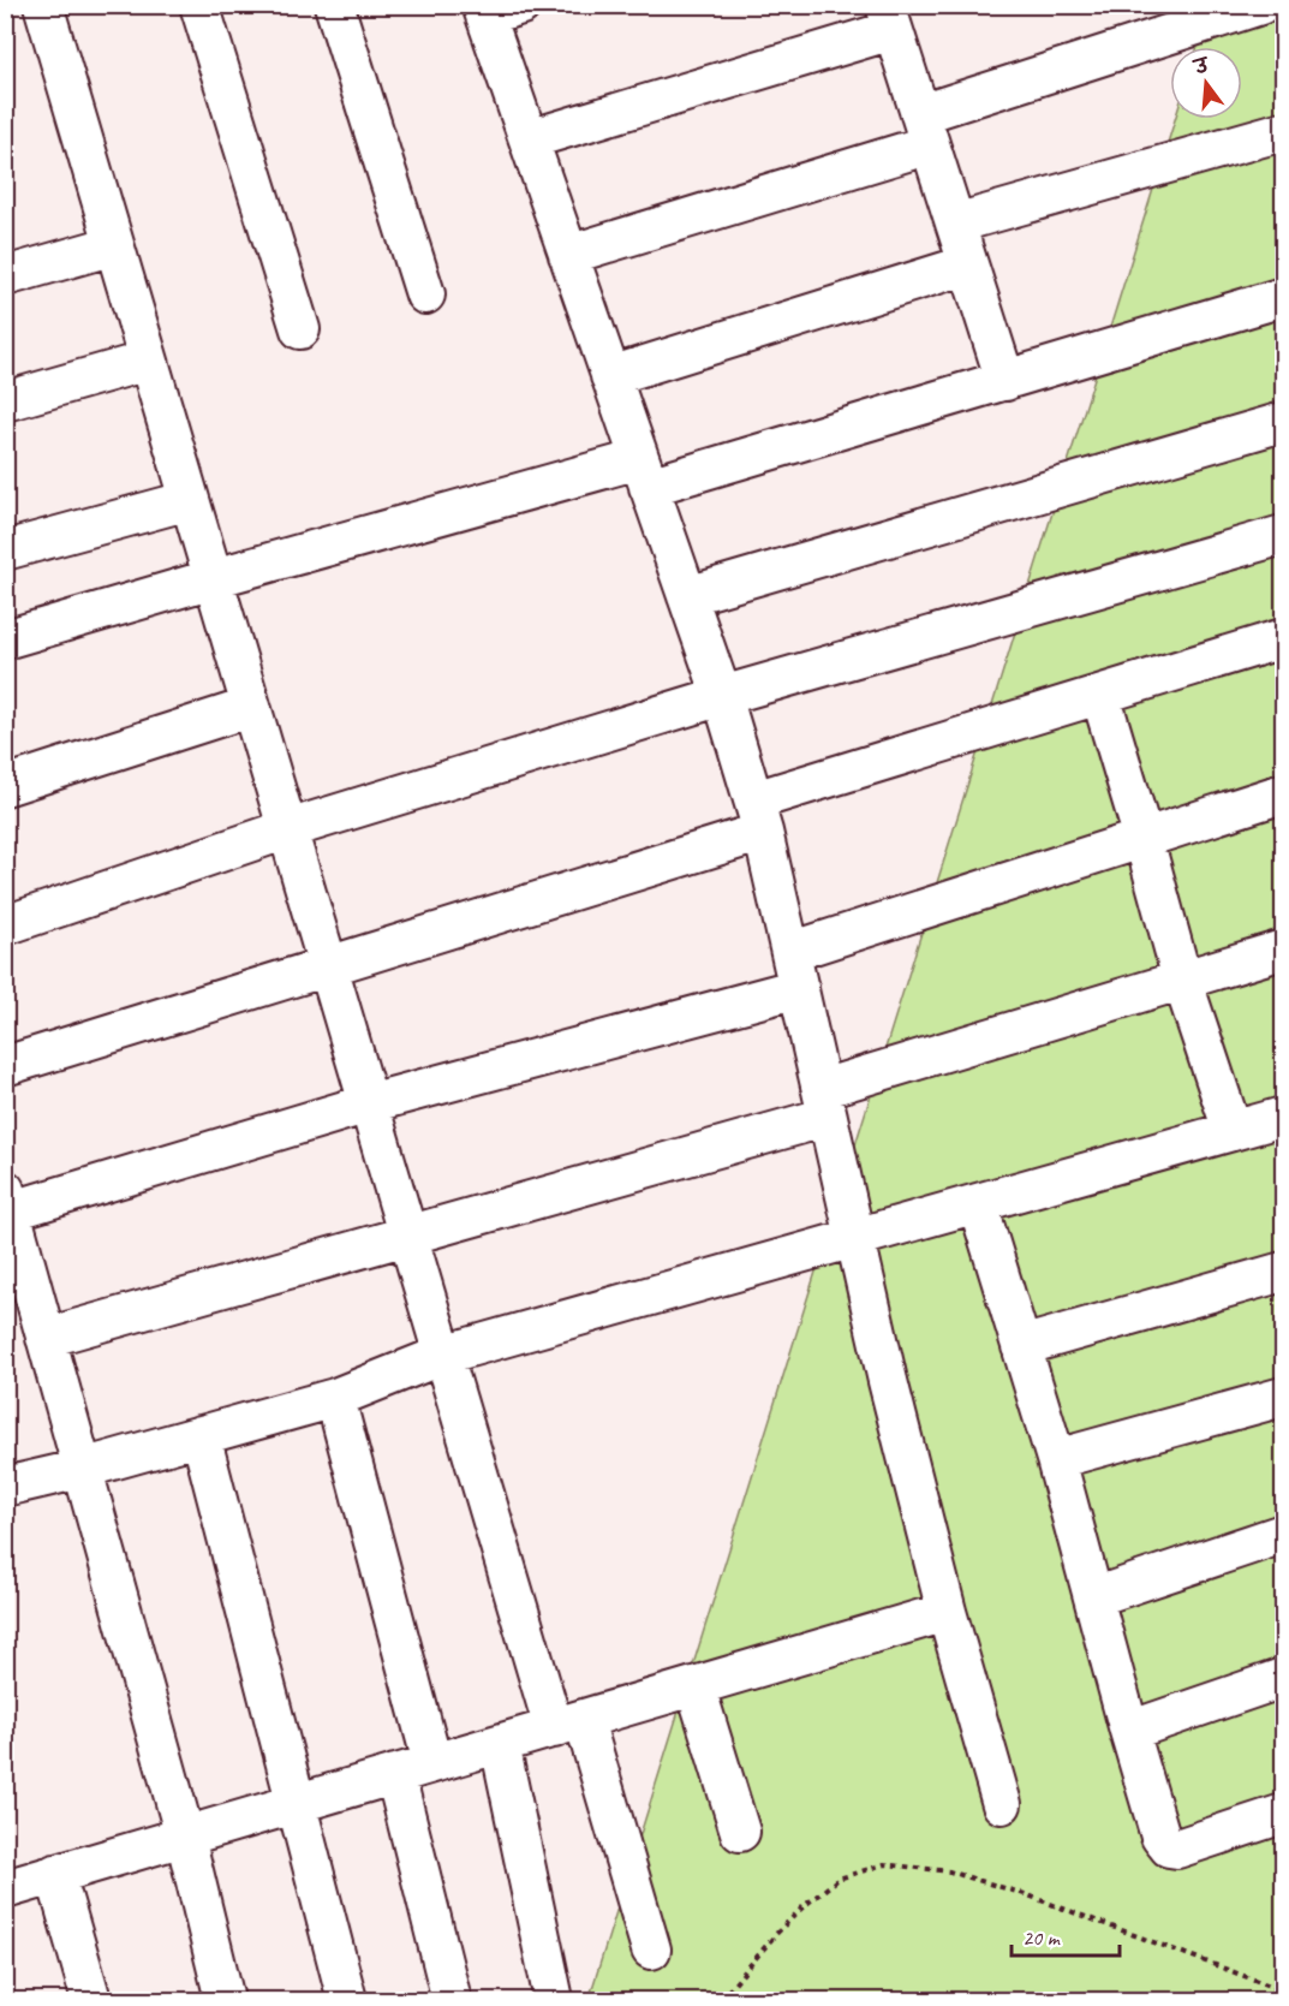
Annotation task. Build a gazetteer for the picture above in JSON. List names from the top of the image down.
{
  "scale_bar": "20 m",
  "north": "top"
}
